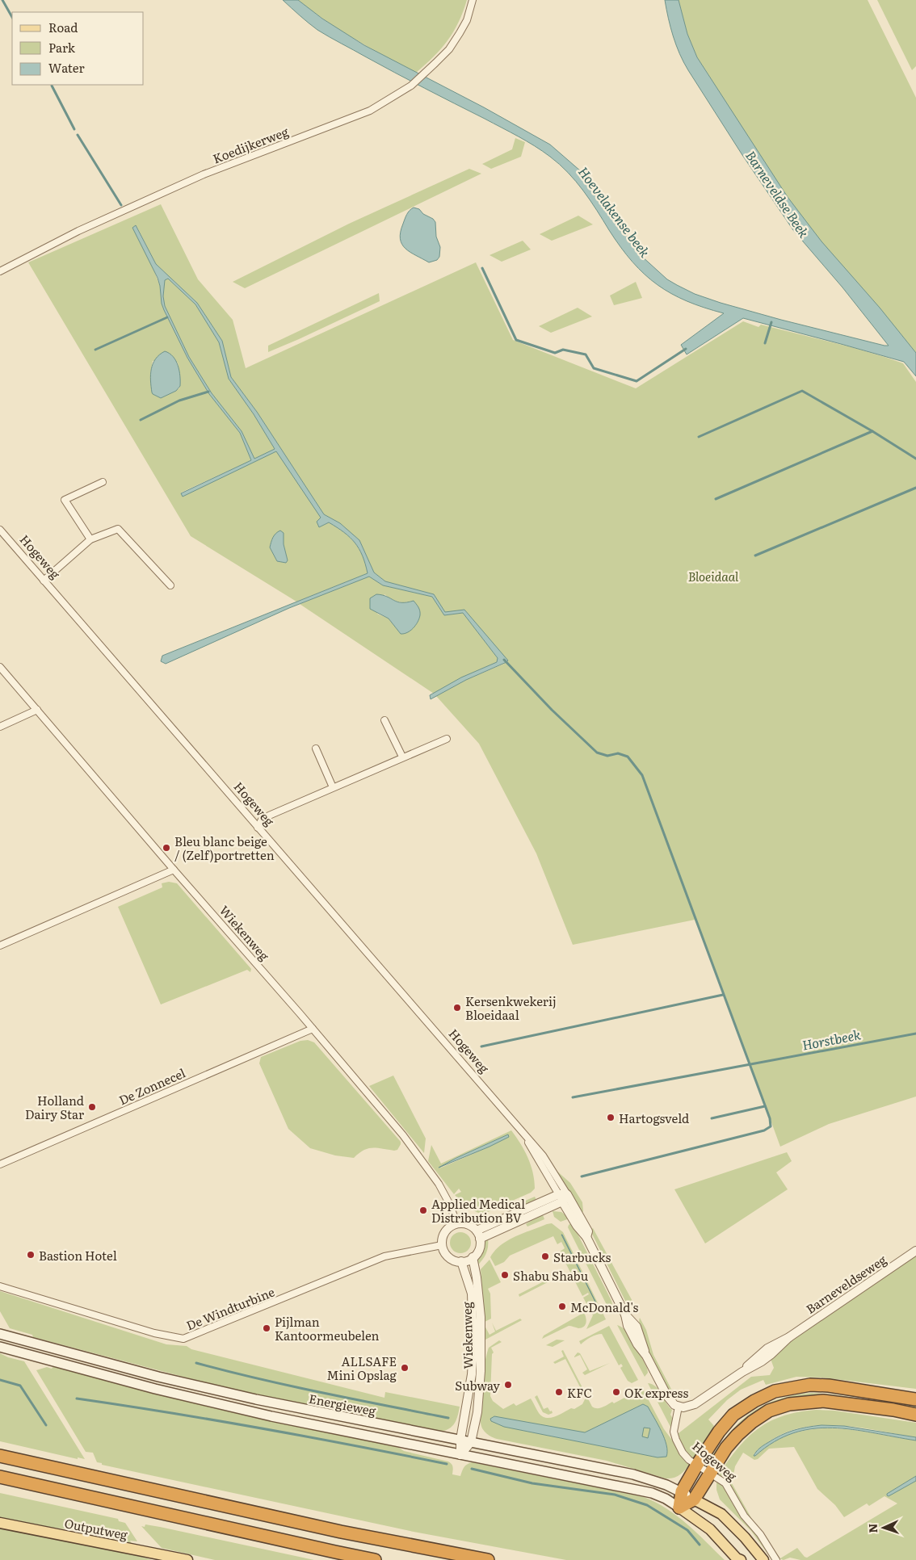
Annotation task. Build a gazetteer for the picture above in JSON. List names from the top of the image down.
{
  "streets": {
    "main road": ["Energieweg", "Outputweg"],
    "street": [
      "Koedijkerweg",
      "Hogeweg",
      "Wiekenweg",
      "De Zonnecel",
      "Barneveldseweg",
      "De Windturbine"
    ]
  },
  "crossings": [
    ["Hogeweg", "Barneveldseweg"],
    ["Wiekenweg", "De Zonnecel"],
    ["Wiekenweg", "De Windturbine"],
    ["Wiekenweg", "Energieweg"]
  ],
  "water": ["Barneveldse Beek", "Hoevelakense beek", "Horstbeek"],
  "parks": ["Bloeidaal"],
  "places": [
    "Bleu blanc beige / (Zelf)portretten",
    "Kersenkwekerij Bloeidaal",
    "Holland Dairy Star",
    "Hartogsveld",
    "Applied Medical Distribution BV",
    "Bastion Hotel",
    "Starbucks",
    "Shabu Shabu",
    "McDonald's",
    "Pijlman Kantoormeubelen",
    "ALLSAFE Mini Opslag",
    "Subway",
    "KFC",
    "OK express"
  ],
  "legend": ["Road", "Park", "Water"],
  "north": "left"
}
